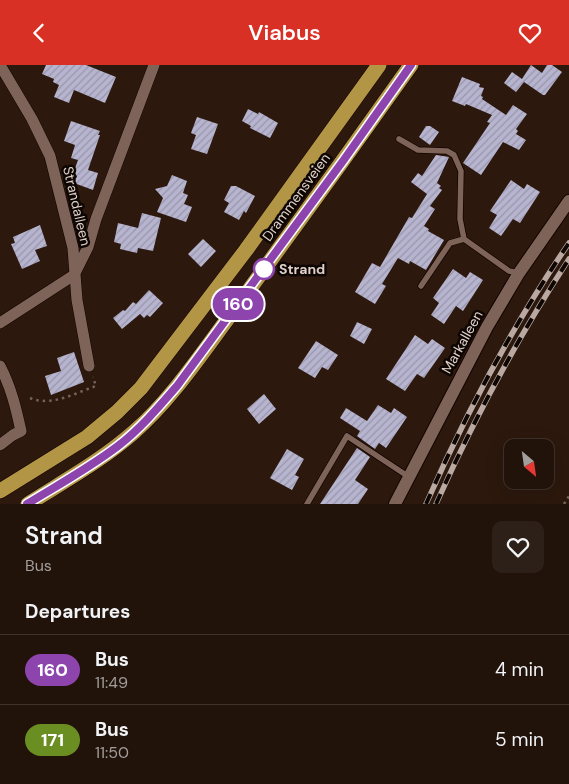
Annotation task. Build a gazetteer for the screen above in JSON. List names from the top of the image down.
{
  "streets": {
    "highway": ["Drammensveien"],
    "main road": ["Markalleen"],
    "street": ["Strandalleen"]
  },
  "places": ["Strand"],
  "lines": ["bus line 160"],
  "north": "bottom right",
  "page": {
    "header": "Viabus",
    "on_map": "160",
    "heading": [
      ["Strand", "Bus"],
      "Departures"
    ],
    "list": [
      {
        "mark": "160",
        "name": "Bus",
        "note": "11:49",
        "value": "4 min"
      },
      {
        "mark": "171",
        "name": "Bus",
        "note": "11:50",
        "value": "5 min"
      }
    ]
  }
}
